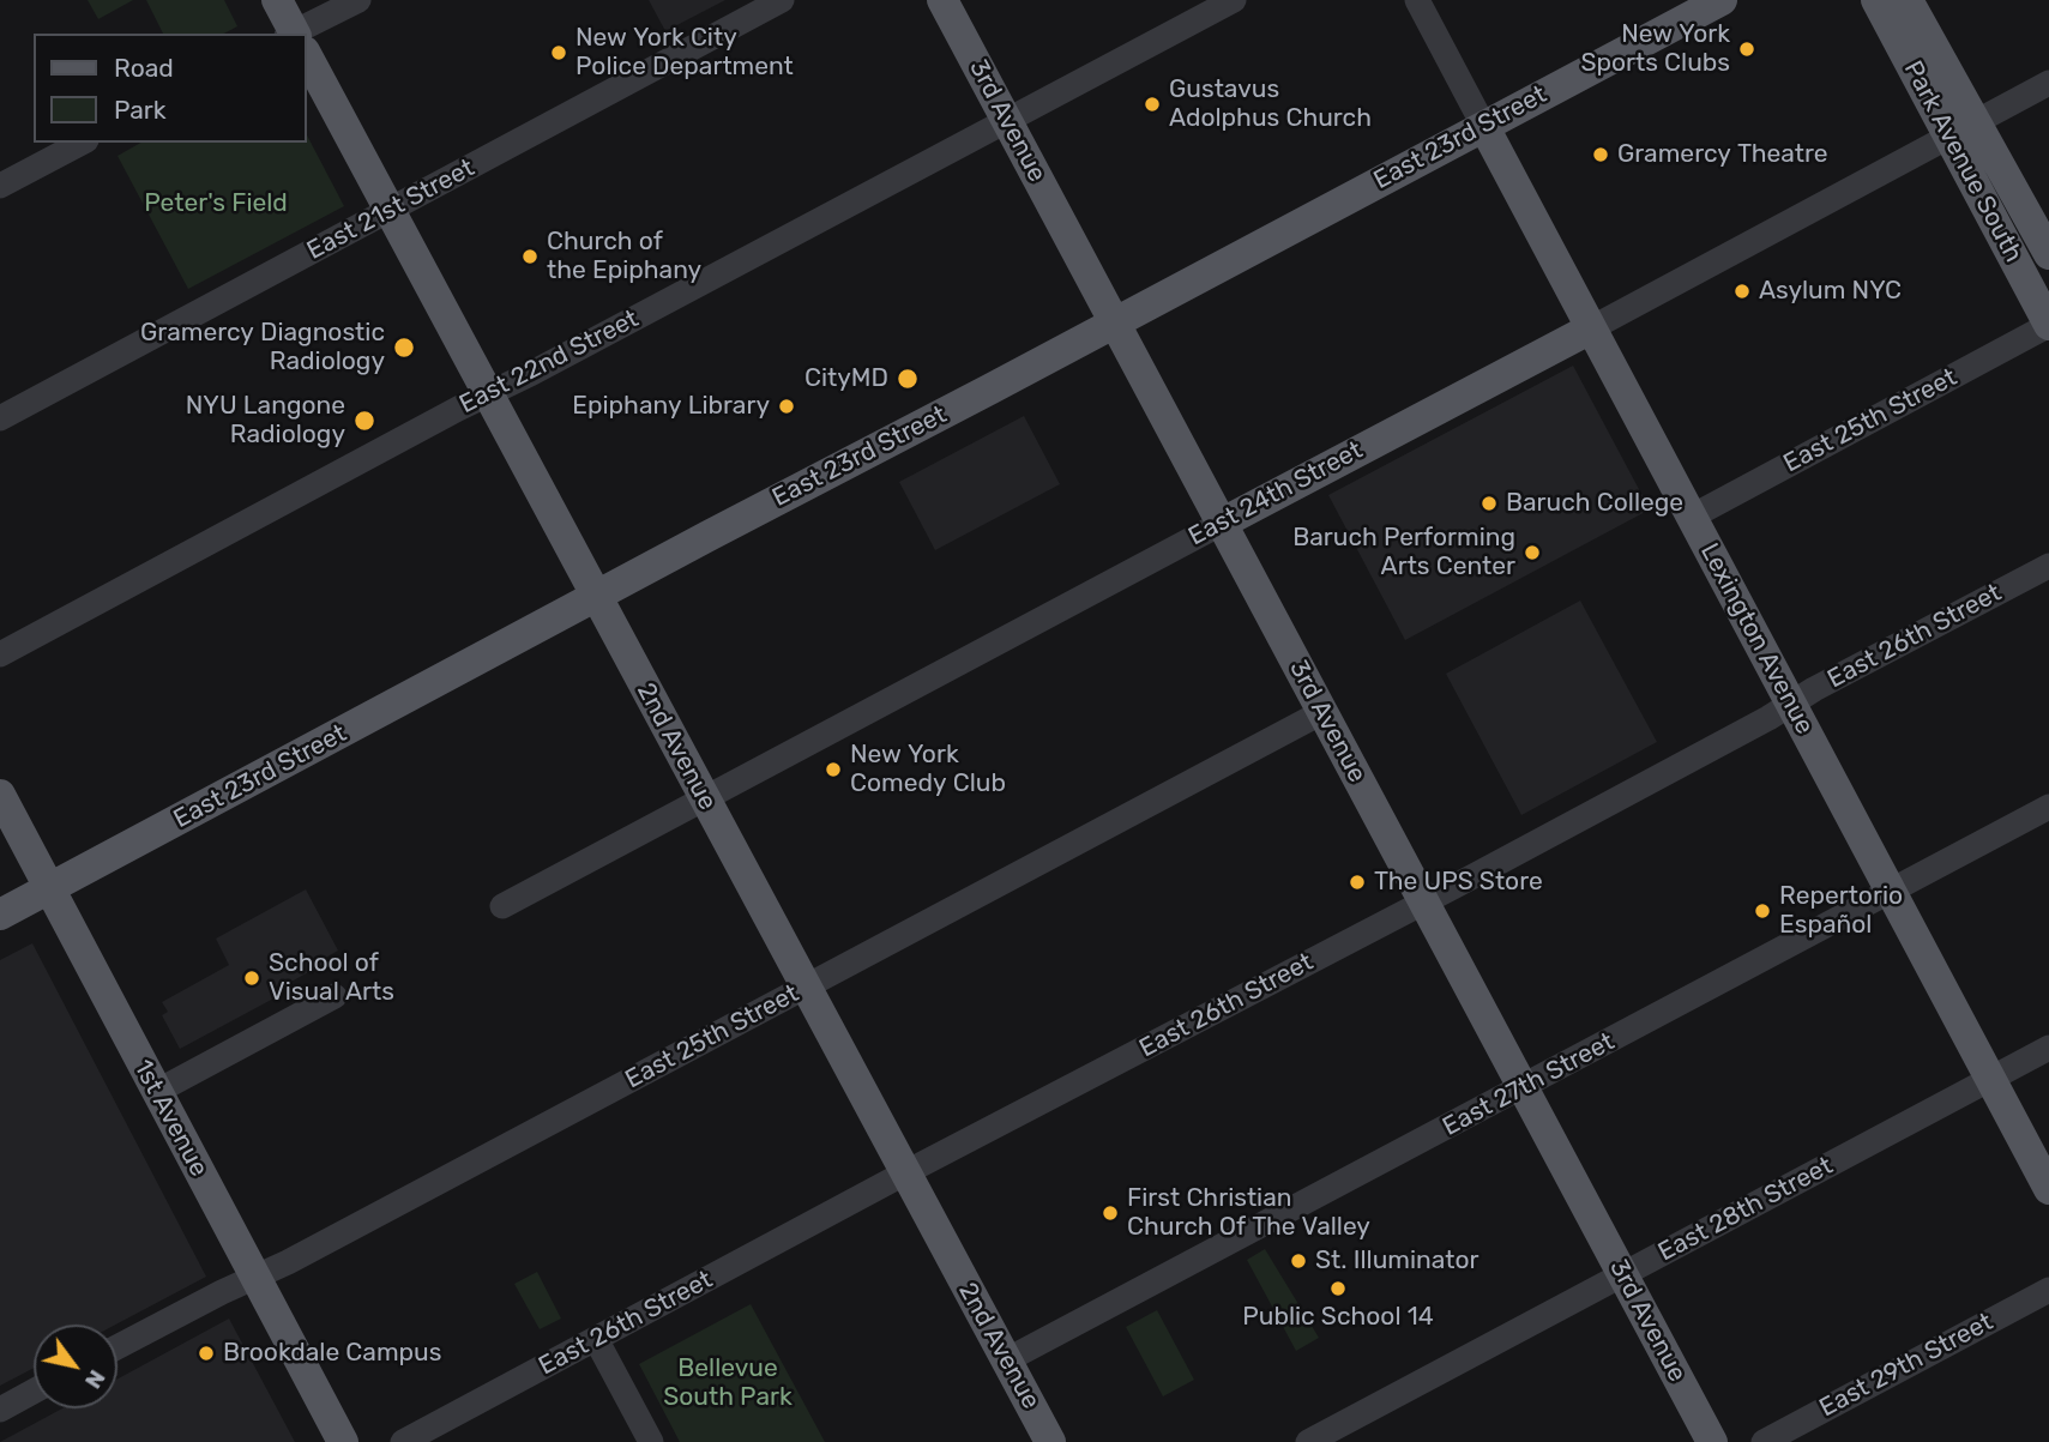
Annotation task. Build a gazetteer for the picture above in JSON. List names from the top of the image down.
{
  "streets": {
    "main road": [
      "3rd Avenue",
      "East 23rd Street",
      "Park Avenue South",
      "East 24th Street",
      "Lexington Avenue",
      "2nd Avenue",
      "1st Avenue"
    ],
    "street": [
      "East 21st Street",
      "East 22nd Street",
      "East 25th Street",
      "East 26th Street",
      "East 27th Street",
      "East 28th Street",
      "East 29th Street"
    ]
  },
  "crossings": [
    ["3rd Avenue", "East 23rd Street"],
    ["3rd Avenue", "East 22nd Street"],
    ["3rd Avenue", "East 25th Street"],
    ["3rd Avenue", "East 24th Street"],
    ["3rd Avenue", "East 26th Street"],
    ["3rd Avenue", "East 27th Street"],
    ["3rd Avenue", "East 28th Street"],
    ["East 23rd Street", "Lexington Avenue"],
    ["East 23rd Street", "2nd Avenue"],
    ["East 23rd Street", "1st Avenue"],
    ["Park Avenue South", "East 25th Street"],
    ["Park Avenue South", "East 24th Street"],
    ["East 21st Street", "2nd Avenue"],
    ["East 22nd Street", "2nd Avenue"],
    ["East 25th Street", "Lexington Avenue"],
    ["East 25th Street", "2nd Avenue"],
    ["East 25th Street", "1st Avenue"],
    ["East 24th Street", "Lexington Avenue"],
    ["East 24th Street", "2nd Avenue"],
    ["East 26th Street", "Lexington Avenue"],
    ["East 26th Street", "2nd Avenue"],
    ["Lexington Avenue", "East 27th Street"],
    ["Lexington Avenue", "East 28th Street"],
    ["2nd Avenue", "East 27th Street"]
  ],
  "parks": ["Peter's Field", "Bellevue South Park"],
  "places": [
    "New York Sports Clubs",
    "New York City Police Department",
    "Gustavus Adolphus Church",
    "Gramercy Theatre",
    "Church of the Epiphany",
    "Asylum NYC",
    "Gramercy Diagnostic Radiology",
    "CityMD",
    "Epiphany Library",
    "NYU Langone Radiology",
    "Baruch College",
    "Baruch Performing Arts Center",
    "New York Comedy Club",
    "The UPS Store",
    "Repertorio Español",
    "School of Visual Arts",
    "First Christian Church Of The Valley",
    "St. Illuminator",
    "Public School 14",
    "Brookdale Campus"
  ],
  "legend": ["Road", "Park"],
  "north": "bottom right"
}
